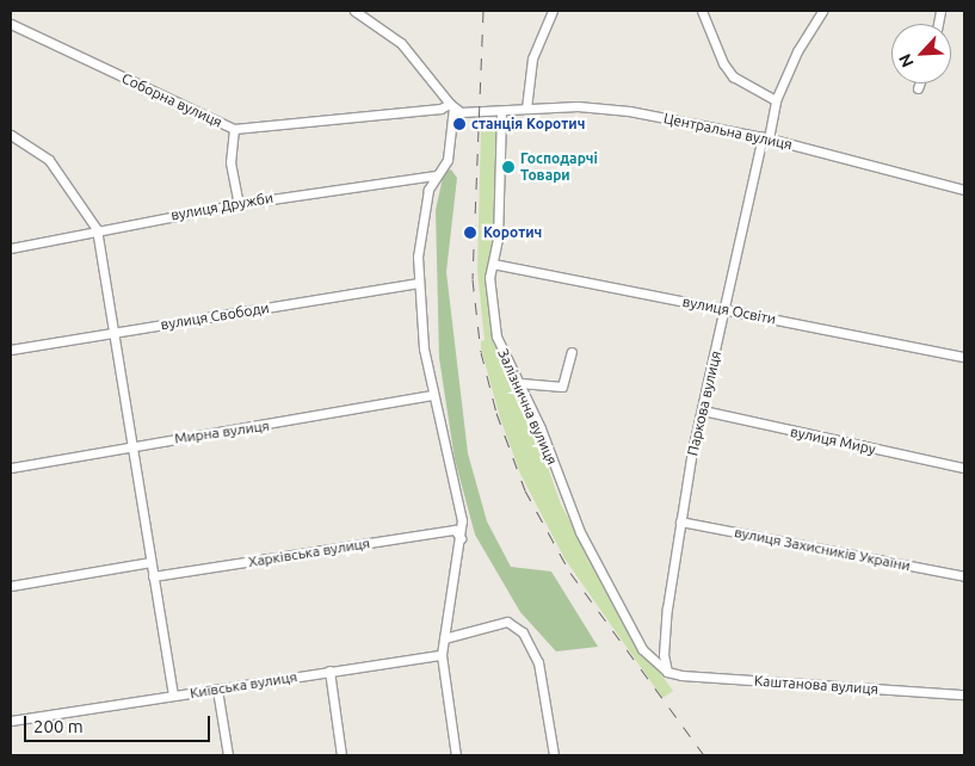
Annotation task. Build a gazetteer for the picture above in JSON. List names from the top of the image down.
{
  "streets": {
    "street": [
      "Соборна вулиця",
      "Центральна вулиця",
      "вулиця Дружби",
      "вулиця Освіти",
      "вулиця Свободи",
      "Паркова вулиця",
      "Залізнична вулиця",
      "Мирна вулиця",
      "вулиця Миру",
      "вулиця Захисників України",
      "Харківська вулиця",
      "Київська вулиця",
      "Каштанова вулиця"
    ]
  },
  "crossings": [
    ["Соборна вулиця", "Центральна вулиця"],
    ["Центральна вулиця", "Паркова вулиця"],
    ["Центральна вулиця", "Залізнична вулиця"],
    ["вулиця Освіти", "Паркова вулиця"],
    ["вулиця Освіти", "Залізнична вулиця"],
    ["Паркова вулиця", "Залізнична вулиця"],
    ["Паркова вулиця", "вулиця Миру"],
    ["Паркова вулиця", "вулиця Захисників України"],
    ["Паркова вулиця", "Каштанова вулиця"],
    ["Залізнична вулиця", "Каштанова вулиця"]
  ],
  "places": ["станція Коротич", "Господарчі Товари", "Коротич"],
  "scale_bar": "200 m",
  "north": "bottom left"
}
